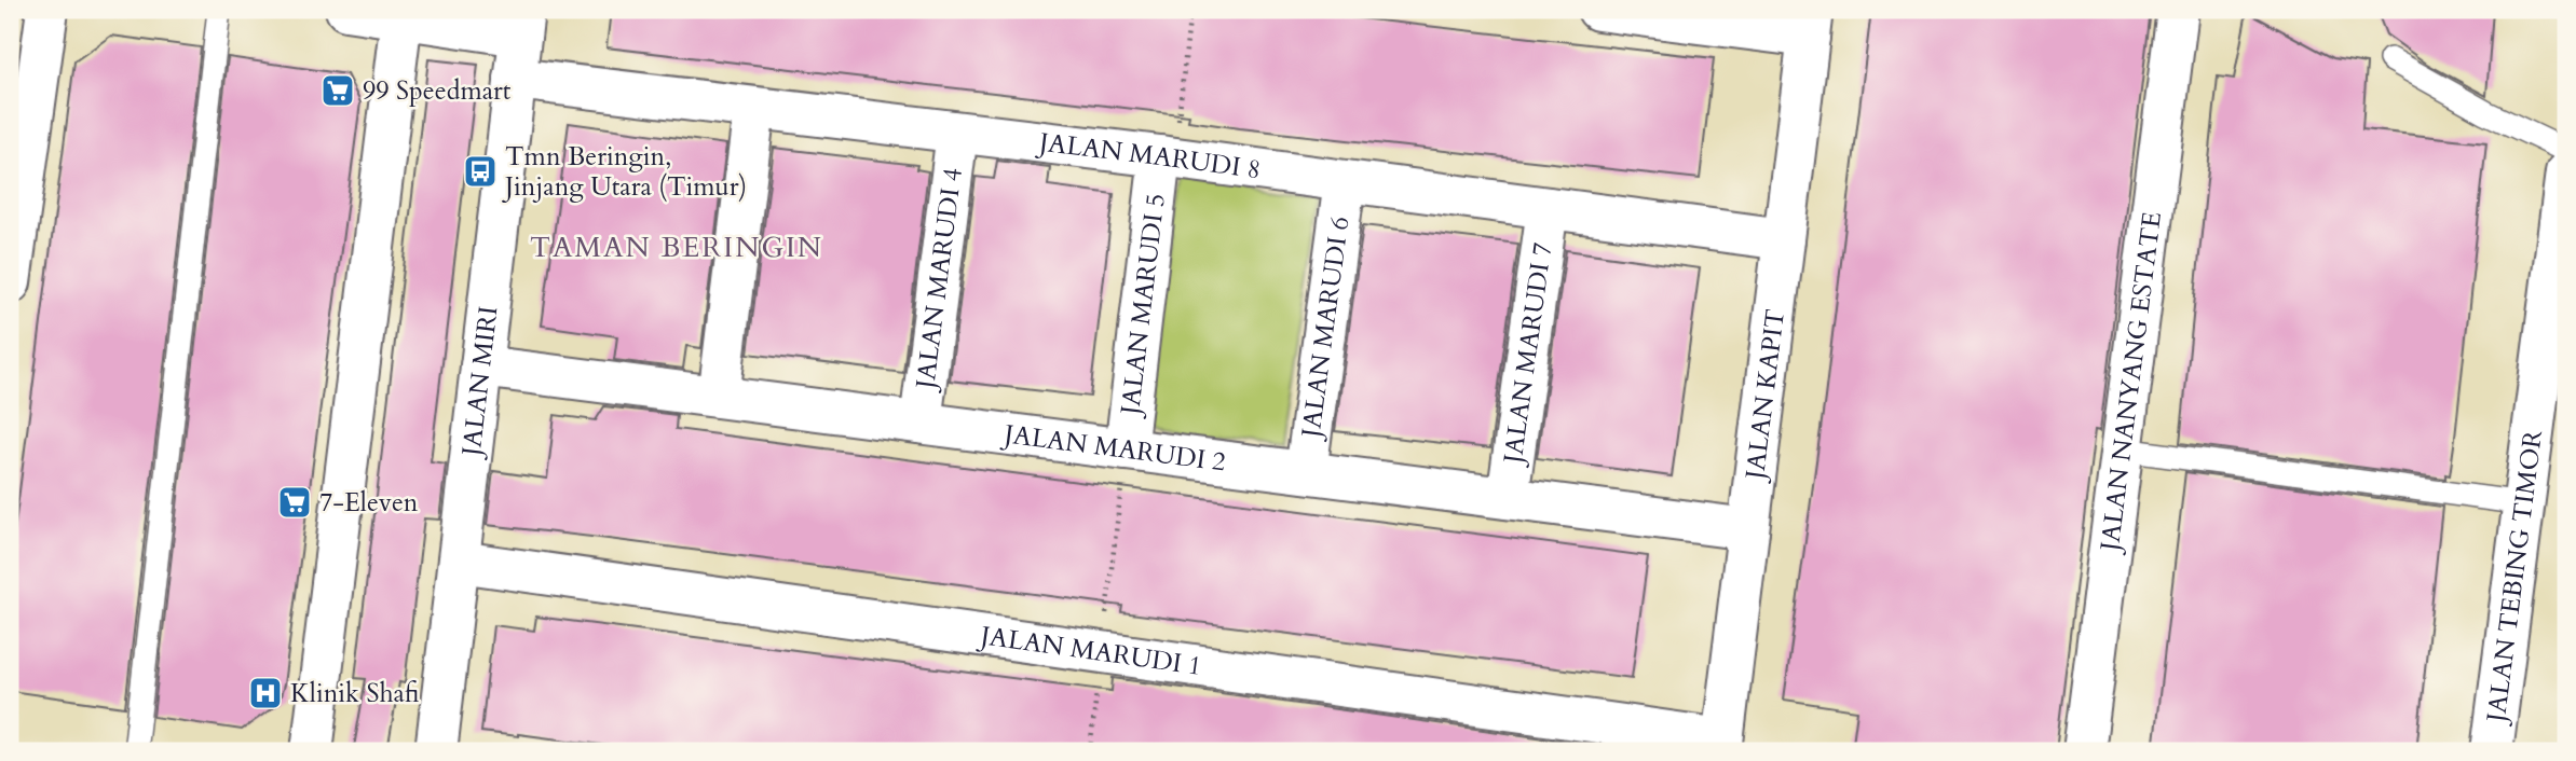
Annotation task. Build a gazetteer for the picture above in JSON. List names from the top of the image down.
{
  "streets": {
    "street": [
      "JALAN MARUDI 8",
      "JALAN MARUDI 4",
      "JALAN MARUDI 5",
      "JALAN MARUDI 6",
      "JALAN MARUDI 7",
      "JALAN MIRI",
      "JALAN NANYANG ESTATE",
      "JALAN KAPIT",
      "JALAN MARUDI 2",
      "JALAN TEBING TIMOR",
      "JALAN MARUDI 1"
    ]
  },
  "crossings": [
    ["JALAN MARUDI 8", "JALAN MARUDI 4"],
    ["JALAN MARUDI 8", "JALAN MARUDI 5"],
    ["JALAN MARUDI 8", "JALAN MARUDI 6"],
    ["JALAN MARUDI 8", "JALAN MARUDI 7"],
    ["JALAN MARUDI 8", "JALAN MIRI"],
    ["JALAN MARUDI 8", "JALAN KAPIT"],
    ["JALAN MARUDI 4", "JALAN MARUDI 2"],
    ["JALAN MARUDI 5", "JALAN MARUDI 2"],
    ["JALAN MARUDI 6", "JALAN MARUDI 2"],
    ["JALAN MARUDI 7", "JALAN MARUDI 2"],
    ["JALAN MIRI", "JALAN MARUDI 2"],
    ["JALAN MIRI", "JALAN MARUDI 1"],
    ["JALAN KAPIT", "JALAN MARUDI 2"],
    ["JALAN KAPIT", "JALAN MARUDI 1"]
  ],
  "districts": ["TAMAN BERINGIN"],
  "places": {
    "supermarket": ["99 Speedmart", "7-Eleven"],
    "bus stop": ["Tmn Beringin, Jinjang Utara (Timur)"],
    "hospital": ["Klinik Shafi"]
  }
}
